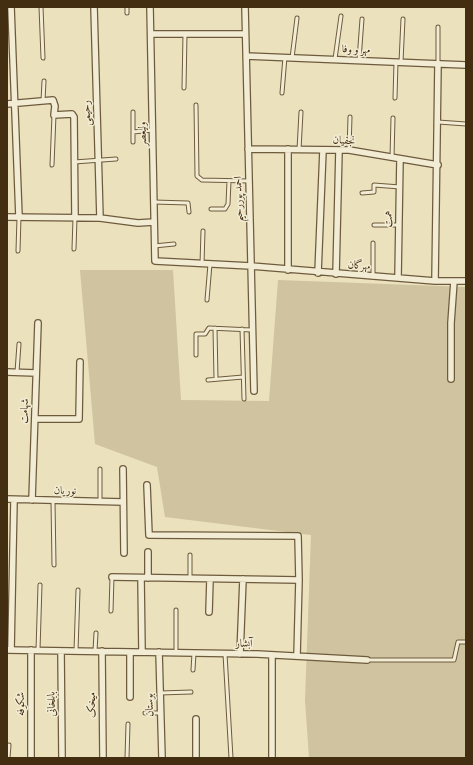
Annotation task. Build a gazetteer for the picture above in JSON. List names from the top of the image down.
{
  "streets": {
    "street": [
      "مهر و وفا",
      "رحیمی",
      "ولیعصر",
      "نجفیان",
      "احمد پوررحیم",
      "همت",
      "مهرگان",
      "شهامت",
      "نوریان",
      "آبشار",
      "شکوفه",
      "بابلخانی",
      "میخک",
      "بوستان"
    ]
  },
  "crossings": [
    ["مهر و وفا", "احمد پوررحیم"],
    ["ولیعصر", "مهرگان"],
    ["نجفیان", "احمد پوررحیم"],
    ["نجفیان", "همت"],
    ["احمد پوررحیم", "مهرگان"],
    ["همت", "مهرگان"],
    ["شهامت", "نوریان"],
    ["آبشار", "شکوفه"],
    ["آبشار", "بابلخانی"],
    ["آبشار", "میخک"],
    ["آبشار", "بوستان"]
  ]
}
